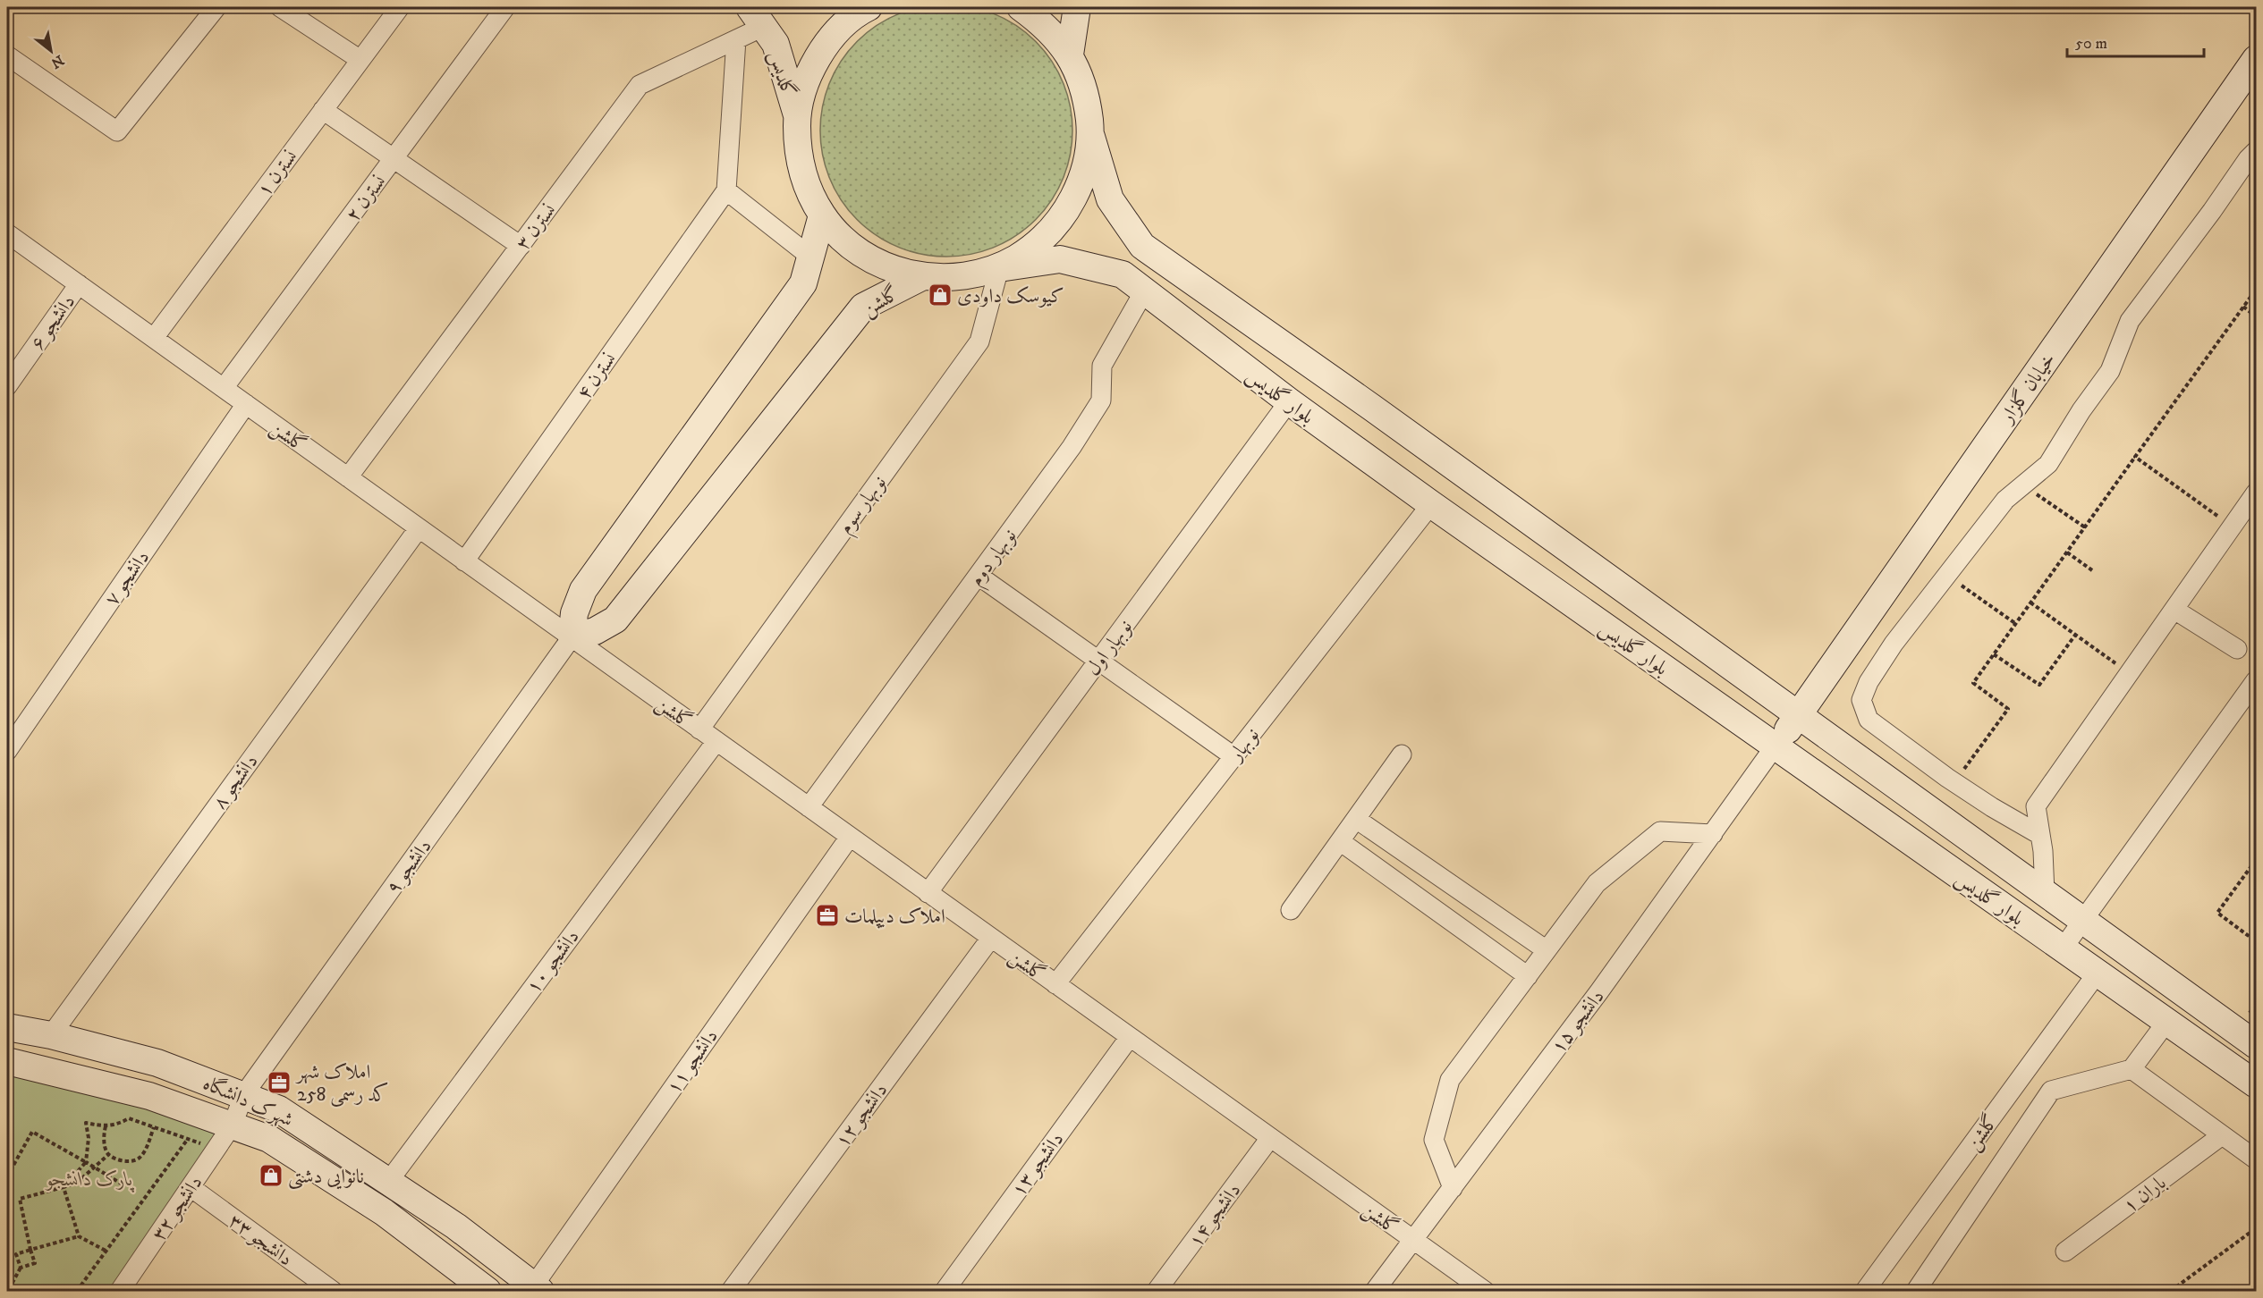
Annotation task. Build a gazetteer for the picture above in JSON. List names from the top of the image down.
{
  "streets": {
    "main road": [
      "گلدیس",
      "گلشن",
      "خیابان گلزار",
      "بلوار گلدیس",
      "شهرک دانشگاه"
    ],
    "street": [
      "نسترن ۱",
      "نسترن ۲",
      "نسترن ۳",
      "دانشجو ۶",
      "نسترن ۴",
      "نوبهار سوم",
      "نوبهار دوم",
      "دانشجو ۷",
      "نوبهار اول",
      "نوبهار",
      "دانشجو ۸",
      "دانشجو ۹",
      "دانشجو ۱۰",
      "دانشجو ۱۵",
      "دانشجو ۱۱",
      "دانشجو ۱۲",
      "دانشجو ۱۳",
      "باران ۱",
      "دانشجو ۳۲",
      "دانشجو ۱۴",
      "دانشجو ۳۳"
    ]
  },
  "crossings": [
    ["گلدیس", "نسترن ۳"],
    ["نسترن ۱", "گلشن"],
    ["نسترن ۲", "گلشن"],
    ["نسترن ۳", "گلشن"],
    ["گلشن", "دانشجو ۶"],
    ["گلشن", "نسترن ۴"],
    ["گلشن", "بلوار گلدیس"],
    ["گلشن", "نوبهار سوم"],
    ["گلشن", "نوبهار دوم"],
    ["گلشن", "دانشجو ۷"],
    ["گلشن", "نوبهار اول"],
    ["گلشن", "نوبهار"],
    ["گلشن", "دانشجو ۸"],
    ["گلشن", "دانشجو ۹"],
    ["گلشن", "دانشجو ۱۰"],
    ["گلشن", "دانشجو ۱۵"],
    ["گلشن", "دانشجو ۱۱"],
    ["گلشن", "دانشجو ۱۲"],
    ["گلشن", "دانشجو ۱۳"],
    ["گلشن", "دانشجو ۱۴"],
    ["خیابان گلزار", "بلوار گلدیس"],
    ["خیابان گلزار", "دانشجو ۱۵"],
    ["بلوار گلدیس", "نوبهار سوم"],
    ["بلوار گلدیس", "نوبهار دوم"],
    ["بلوار گلدیس", "نوبهار اول"],
    ["بلوار گلدیس", "نوبهار"],
    ["بلوار گلدیس", "دانشجو ۱۵"],
    ["دانشجو ۸", "شهرک دانشگاه"],
    ["دانشجو ۹", "شهرک دانشگاه"],
    ["دانشجو ۹", "دانشجو ۳۲"],
    ["دانشجو ۱۰", "شهرک دانشگاه"],
    ["دانشجو ۱۱", "شهرک دانشگاه"],
    ["شهرک دانشگاه", "دانشجو ۳۲"],
    ["دانشجو ۳۲", "دانشجو ۳۳"]
  ],
  "parks": ["پارک دانشجو"],
  "places": {
    "shop": ["کیوسک داودی", "نانوایی دشتی"],
    "office": ["املاک دیپلمات", "املاک شهر کد رسمی 258"]
  },
  "scale_bar": "50 m",
  "north": "bottom right"
}
